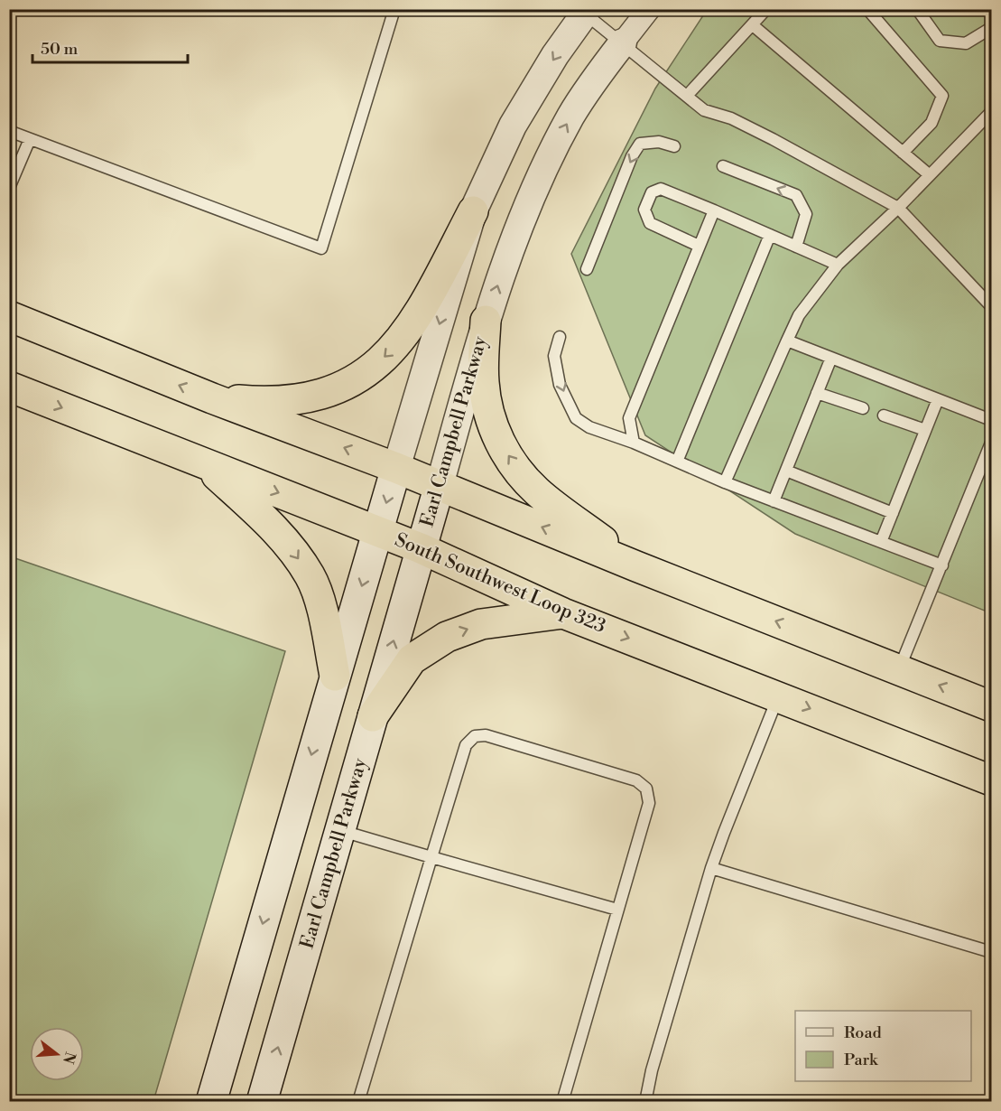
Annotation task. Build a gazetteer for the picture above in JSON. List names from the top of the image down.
{
  "streets": {
    "highway": ["South Southwest Loop 323"],
    "main road": ["Earl Campbell Parkway"]
  },
  "crossings": [
    ["Earl Campbell Parkway", "South Southwest Loop 323"]
  ],
  "legend": ["Road", "Park"],
  "scale_bar": "50 m",
  "north": "right"
}
